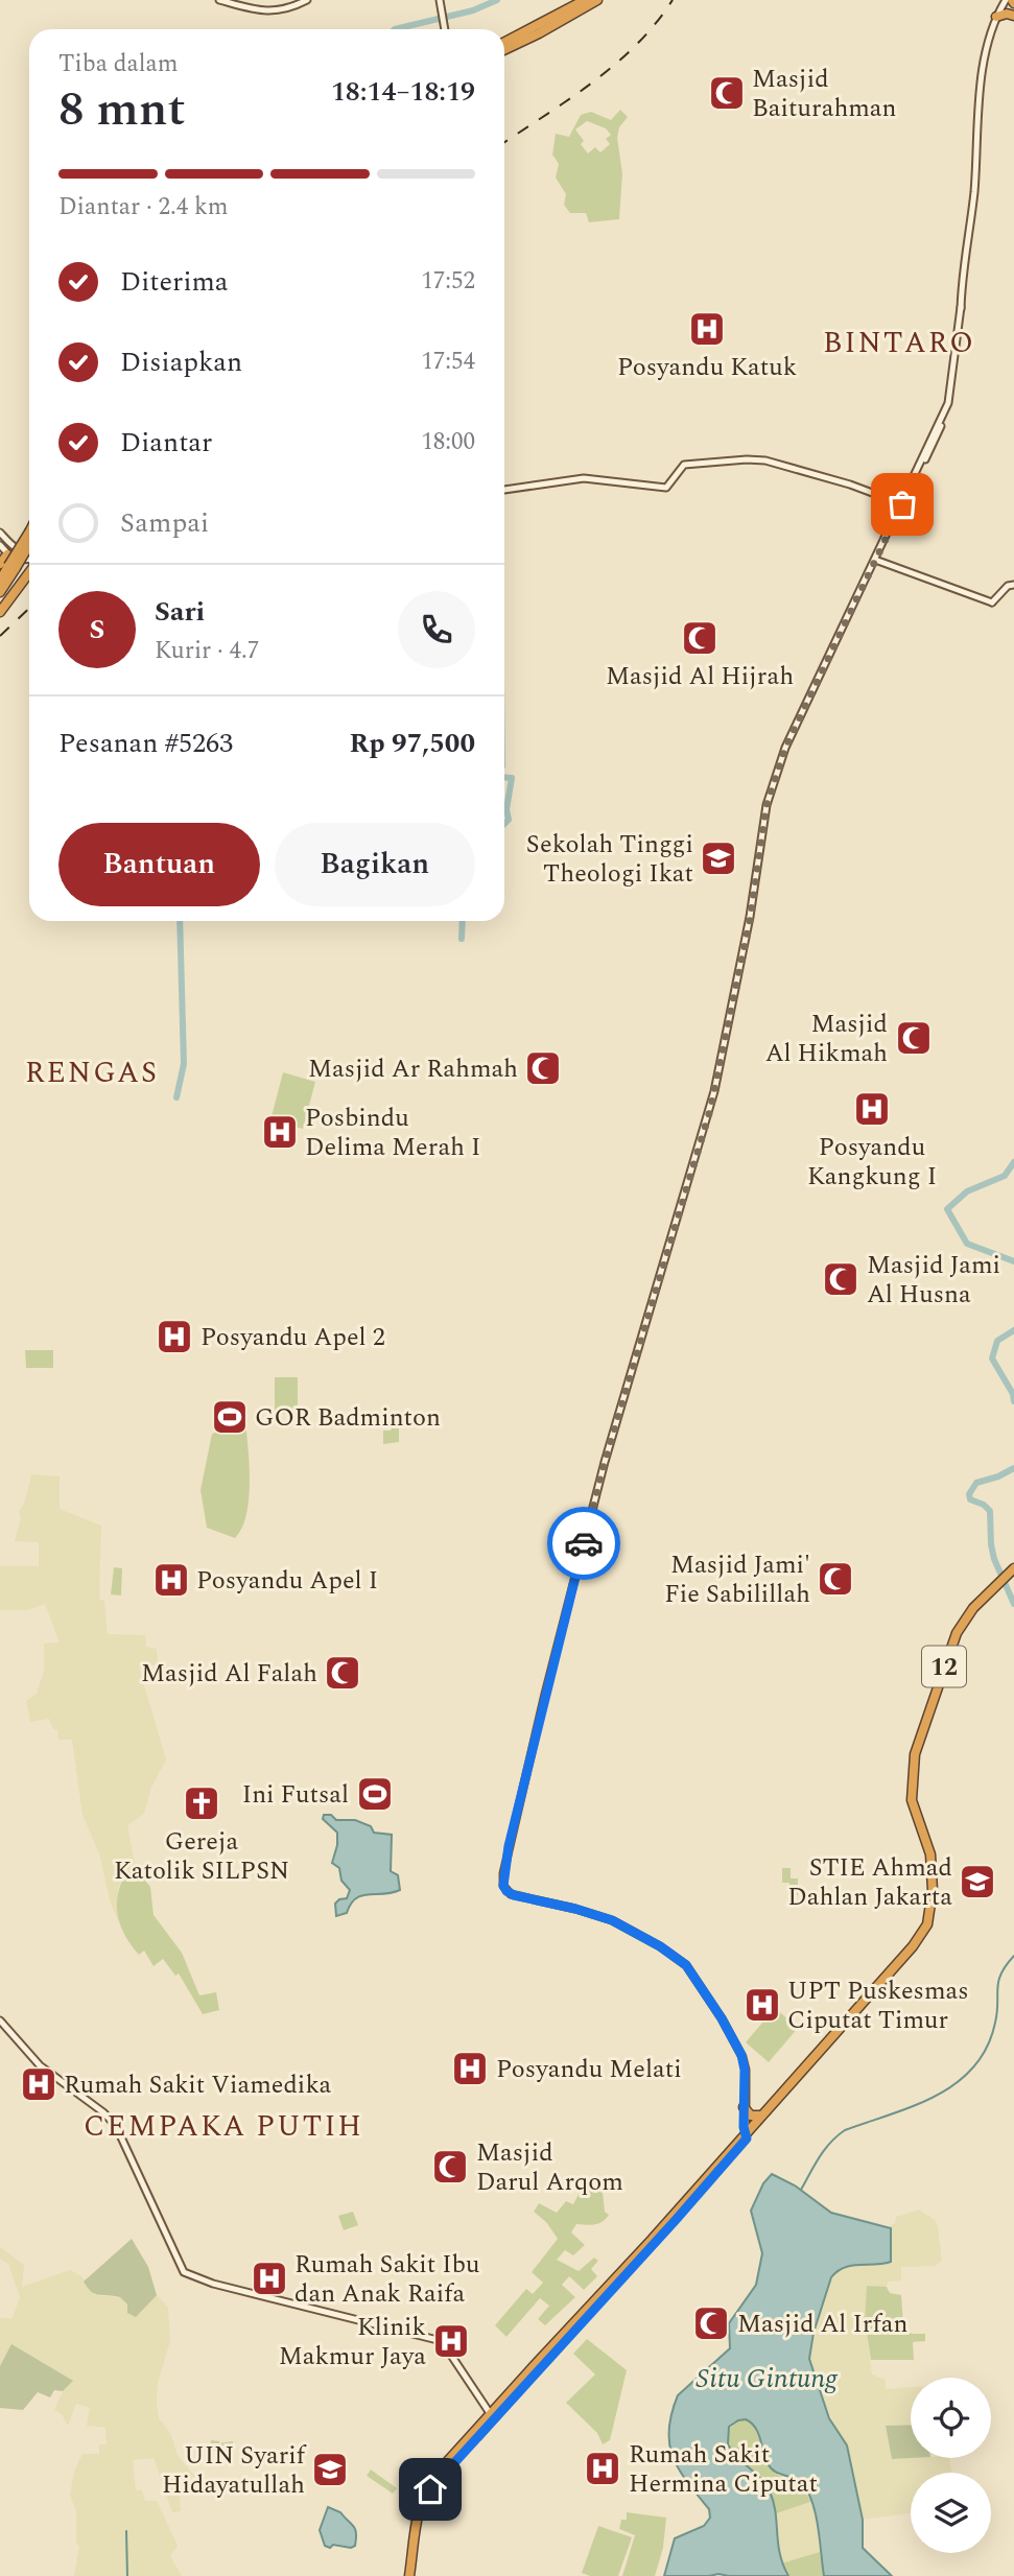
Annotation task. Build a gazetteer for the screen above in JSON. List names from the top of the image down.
{
  "streets": {
    "highway": ["12"]
  },
  "districts": ["BINTARO", "RENGAS", "CEMPAKA PUTIH"],
  "water": ["Situ Gintung"],
  "places": {
    "mosque": [
      "Masjid Baiturahman",
      "Masjid Al Hijrah",
      "Masjid Al Hikmah",
      "Masjid Ar Rahmah",
      "Masjid Jami Al Husna",
      "Masjid Jami' Fie Sabilillah",
      "Masjid Al Falah",
      "Masjid Darul Arqom",
      "Masjid Al Irfan"
    ],
    "hospital": [
      "Posyandu Katuk",
      "Posyandu Kangkung I",
      "Posbindu Delima Merah I",
      "Posyandu Apel 2",
      "Posyandu Apel I",
      "UPT Puskesmas Ciputat Timur",
      "Posyandu Melati",
      "Rumah Sakit Viamedika",
      "Rumah Sakit Ibu dan Anak Raifa",
      "Klinik Makmur Jaya",
      "Rumah Sakit Hermina Ciputat"
    ],
    "school or university": ["Sekolah Tinggi Theologi Ikat", "STIE Ahmad Dahlan Jakarta", "UIN Syarif Hidayatullah"],
    "sports": ["GOR Badminton", "Ini Futsal"],
    "church": ["Gereja Katolik SILPSN"]
  },
  "page": {
    "heading": ["8 mnt", "Tiba dalam", "18:14–18:19"],
    "panel": [
      "Sari",
      "Kurir · 4.7",
      "Pesanan #5263",
      "Rp 97,500"
    ],
    "bar": "Diantar · 2.4 km",
    "list": [
      ["Diterima", "17:52"],
      ["Disiapkan", "17:54"],
      ["Diantar", "18:00"],
      "Sampai"
    ],
    "round": "S",
    "buttons": ["Bantuan", "Bagikan"]
  }
}
